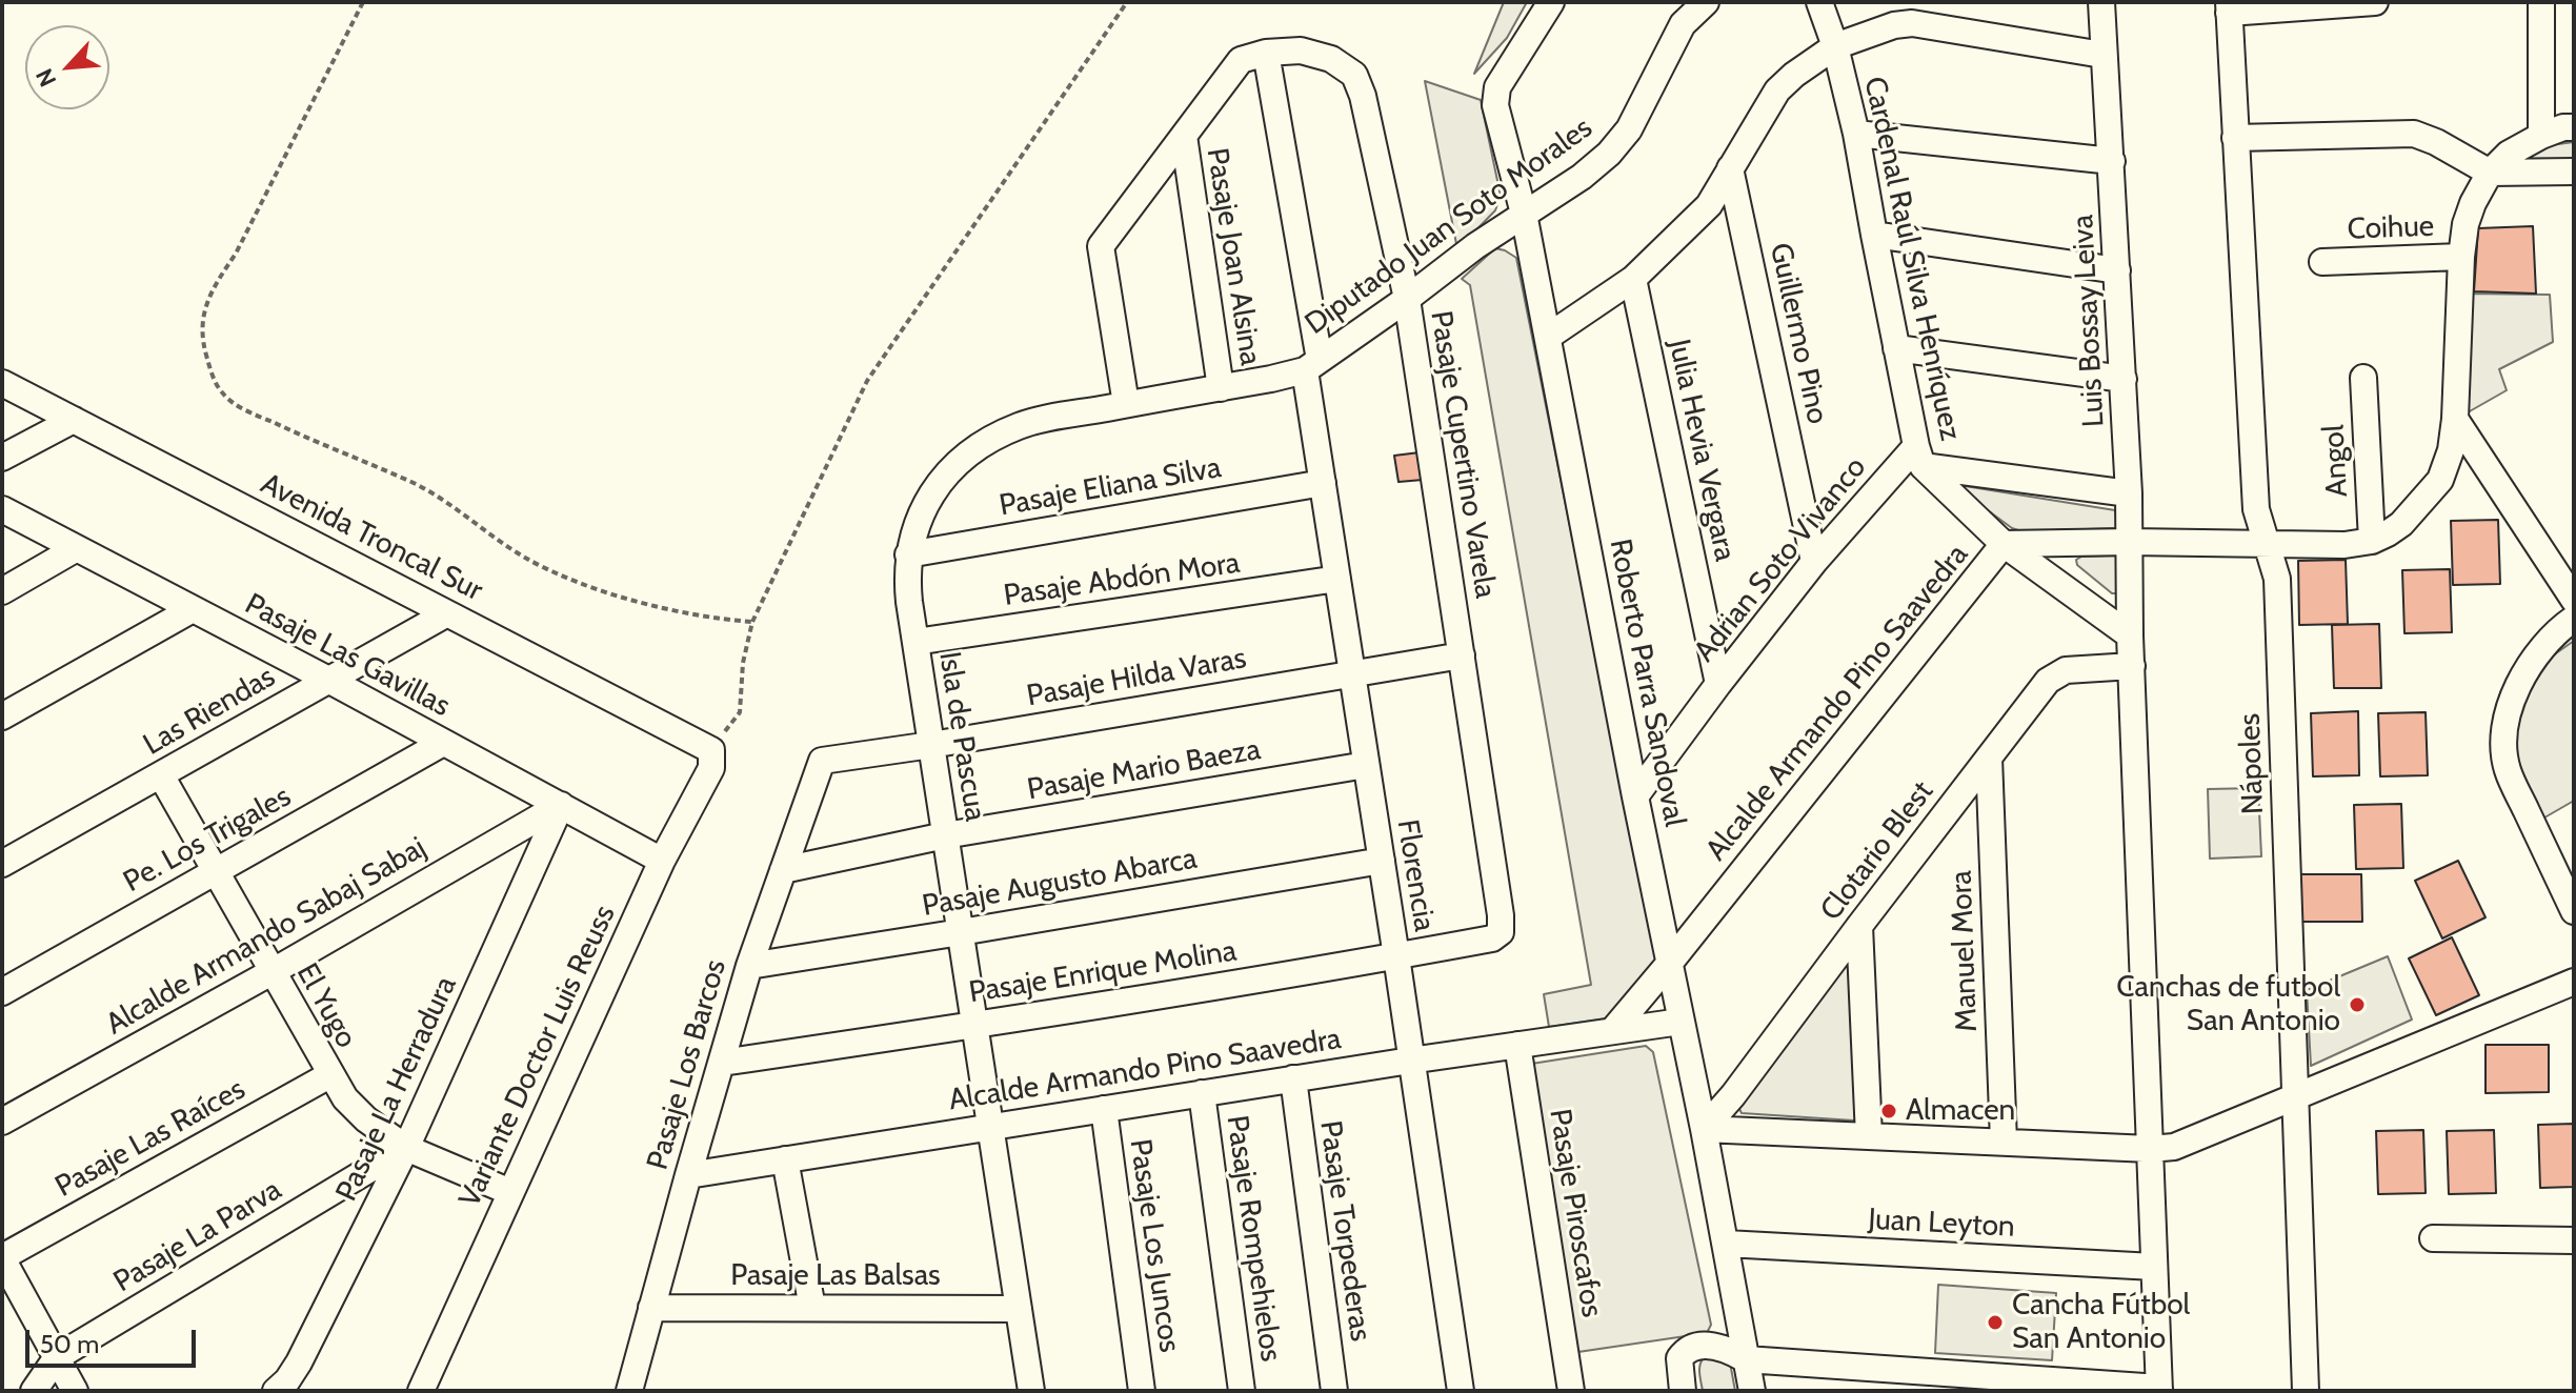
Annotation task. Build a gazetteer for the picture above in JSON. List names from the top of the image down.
{
  "streets": {
    "street": [
      "Diputado Juan Soto Morales",
      "Coihue",
      "Pasaje Joan Alsina",
      "Cardenal Raúl Silva Henríquez",
      "Luis Bossay Leiva",
      "Guillermo Pino",
      "Julia Hevia Vergara",
      "Pasaje Cupertino Varela",
      "Angol",
      "Pasaje Eliana Silva",
      "Avenida Troncal Sur",
      "Adrian Soto Vivanco",
      "Pasaje Abdón Mora",
      "Pasaje Las Gavillas",
      "Pasaje Hilda Varas",
      "Roberto Parra Sandoval",
      "Alcalde Armando Pino Saavedra",
      "Las Riendas",
      "Isla de Pascua",
      "Nápoles",
      "Pasaje Mario Baeza",
      "Pe. Los Trigales",
      "Clotario Blest",
      "Florencia",
      "Pasaje Augusto Abarca",
      "Alcalde Armando Sabaj Sabaj",
      "Manuel Mora",
      "Pasaje Enrique Molina",
      "El Yugo",
      "Variante Doctor Luis Reuss",
      "Pasaje Los Barcos",
      "Pasaje La Herradura",
      "Pasaje Las Raíces",
      "Pasaje Piroscafos",
      "Juan Leyton",
      "Pasaje Torpederas",
      "Pasaje La Parva",
      "Pasaje Rompehielos",
      "Pasaje Los Juncos",
      "Pasaje Las Balsas"
    ]
  },
  "crossings": [
    ["Diputado Juan Soto Morales", "Pasaje Cupertino Varela"],
    ["Diputado Juan Soto Morales", "Roberto Parra Sandoval"],
    ["Diputado Juan Soto Morales", "Isla de Pascua"],
    ["Diputado Juan Soto Morales", "Florencia"],
    ["Coihue", "Alcalde Armando Pino Saavedra"],
    ["Pasaje Joan Alsina", "Isla de Pascua"],
    ["Cardenal Raúl Silva Henríquez", "Luis Bossay Leiva"],
    ["Cardenal Raúl Silva Henríquez", "Adrian Soto Vivanco"],
    ["Cardenal Raúl Silva Henríquez", "Alcalde Armando Pino Saavedra"],
    ["Luis Bossay Leiva", "Alcalde Armando Pino Saavedra"],
    ["Guillermo Pino", "Adrian Soto Vivanco"],
    ["Julia Hevia Vergara", "Adrian Soto Vivanco"],
    ["Pasaje Cupertino Varela", "Pasaje Hilda Varas"],
    ["Pasaje Cupertino Varela", "Florencia"],
    ["Pasaje Cupertino Varela", "Pasaje Enrique Molina"],
    ["Angol", "Alcalde Armando Pino Saavedra"],
    ["Pasaje Eliana Silva", "Isla de Pascua"],
    ["Pasaje Eliana Silva", "Florencia"],
    ["Avenida Troncal Sur", "Las Riendas"],
    ["Avenida Troncal Sur", "Variante Doctor Luis Reuss"],
    ["Adrian Soto Vivanco", "Roberto Parra Sandoval"],
    ["Pasaje Abdón Mora", "Isla de Pascua"],
    ["Pasaje Abdón Mora", "Florencia"],
    ["Pasaje Las Gavillas", "Las Riendas"],
    ["Pasaje Las Gavillas", "Pe. Los Trigales"],
    ["Pasaje Las Gavillas", "Alcalde Armando Sabaj Sabaj"],
    ["Pasaje Las Gavillas", "Variante Doctor Luis Reuss"],
    ["Pasaje Las Gavillas", "Pasaje La Herradura"],
    ["Pasaje Hilda Varas", "Isla de Pascua"],
    ["Pasaje Hilda Varas", "Florencia"],
    ["Pasaje Hilda Varas", "Pasaje Los Barcos"],
    ["Roberto Parra Sandoval", "Alcalde Armando Pino Saavedra"],
    ["Roberto Parra Sandoval", "Clotario Blest"],
    ["Roberto Parra Sandoval", "Juan Leyton"],
    ["Alcalde Armando Pino Saavedra", "Isla de Pascua"],
    ["Alcalde Armando Pino Saavedra", "Nápoles"],
    ["Alcalde Armando Pino Saavedra", "Florencia"],
    ["Alcalde Armando Pino Saavedra", "Pasaje Los Barcos"],
    ["Alcalde Armando Pino Saavedra", "Pasaje Piroscafos"],
    ["Alcalde Armando Pino Saavedra", "Pasaje Torpederas"],
    ["Alcalde Armando Pino Saavedra", "Pasaje Rompehielos"],
    ["Alcalde Armando Pino Saavedra", "Pasaje Los Juncos"],
    ["Las Riendas", "El Yugo"],
    ["Isla de Pascua", "Pasaje Mario Baeza"],
    ["Isla de Pascua", "Florencia"],
    ["Isla de Pascua", "Pasaje Augusto Abarca"],
    ["Isla de Pascua", "Pasaje Enrique Molina"],
    ["Isla de Pascua", "Pasaje Las Balsas"],
    ["Pasaje Mario Baeza", "Florencia"],
    ["Pasaje Mario Baeza", "Pasaje Los Barcos"],
    ["Pe. Los Trigales", "El Yugo"],
    ["Clotario Blest", "Manuel Mora"],
    ["Florencia", "Pasaje Augusto Abarca"],
    ["Florencia", "Pasaje Enrique Molina"],
    ["Pasaje Augusto Abarca", "Pasaje Los Barcos"],
    ["Alcalde Armando Sabaj Sabaj", "El Yugo"],
    ["Alcalde Armando Sabaj Sabaj", "Pasaje La Herradura"],
    ["Pasaje Enrique Molina", "Pasaje Los Barcos"],
    ["El Yugo", "Variante Doctor Luis Reuss"],
    ["El Yugo", "Pasaje La Herradura"],
    ["El Yugo", "Pasaje Las Raíces"],
    ["El Yugo", "Pasaje La Parva"],
    ["Pasaje Los Barcos", "Pasaje Las Balsas"],
    ["Pasaje La Herradura", "Pasaje La Parva"]
  ],
  "places": ["Canchas de futbol San Antonio", "Almacen", "Cancha Fútbol San Antonio"],
  "scale_bar": "50 m",
  "north": "bottom left"
}
